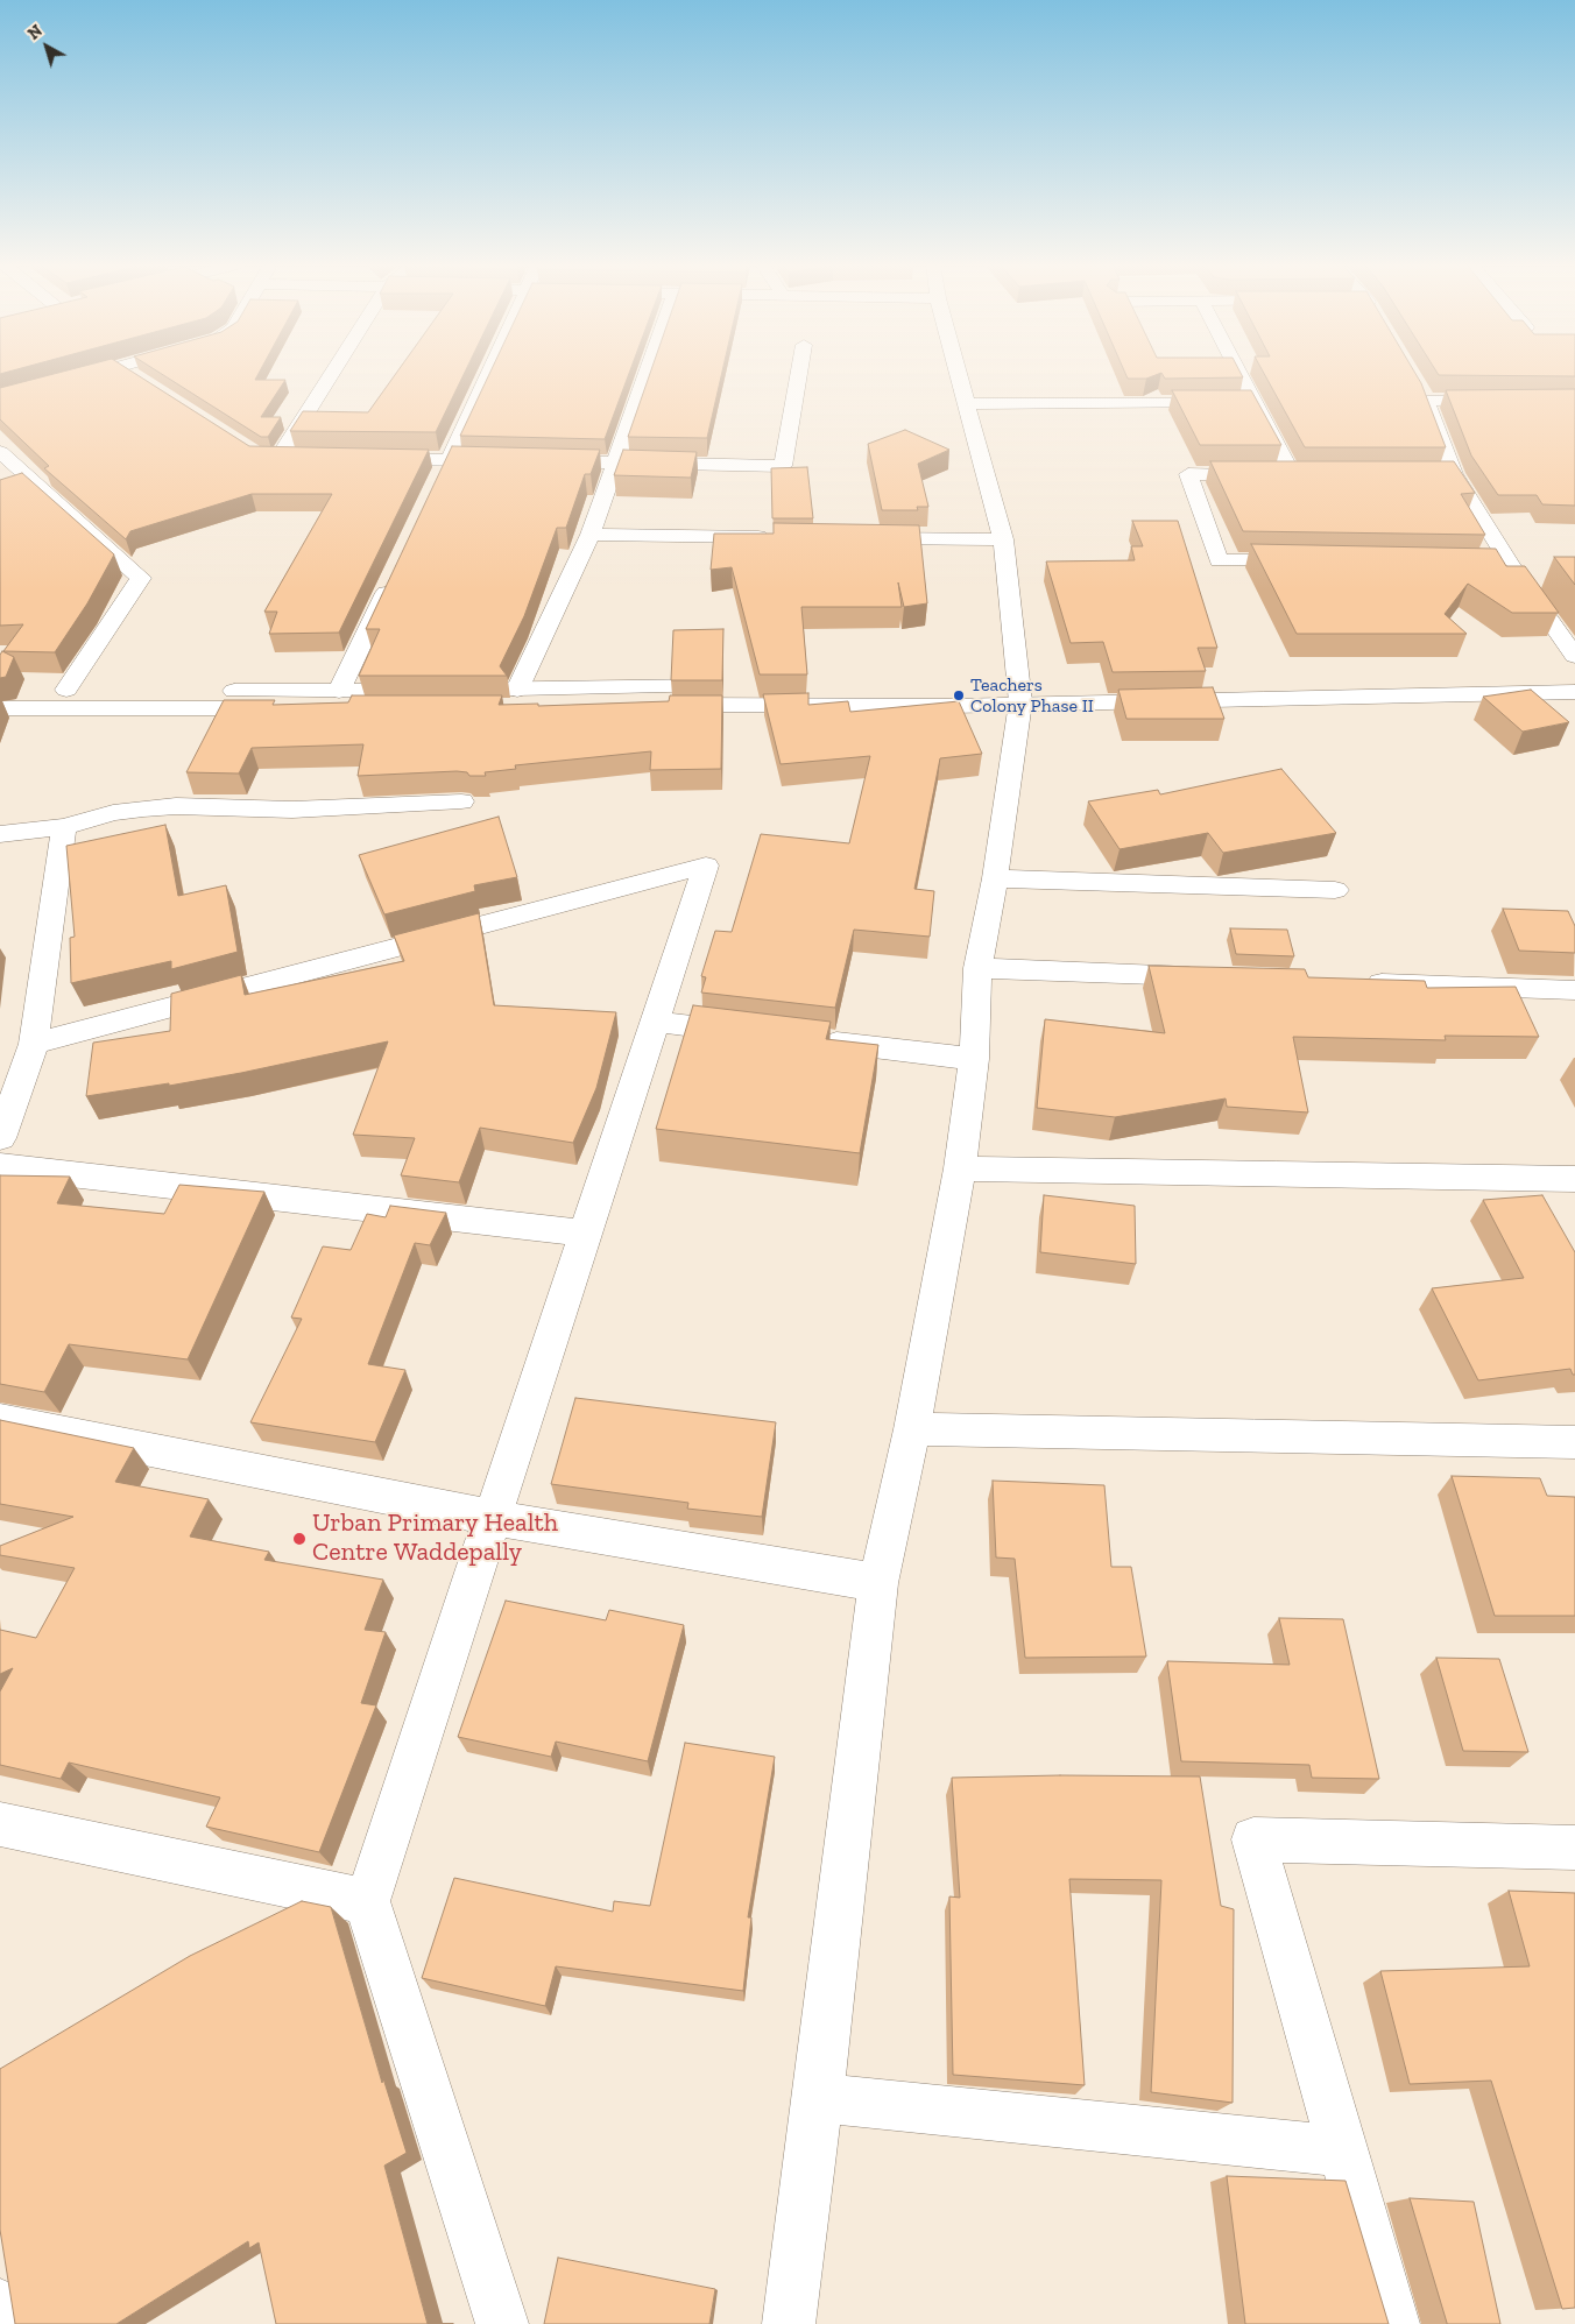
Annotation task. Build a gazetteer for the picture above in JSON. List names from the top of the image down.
{
  "places": ["Teachers Colony Phase II", "Urban Primary Health Centre Waddepally"],
  "north": "top left"
}
